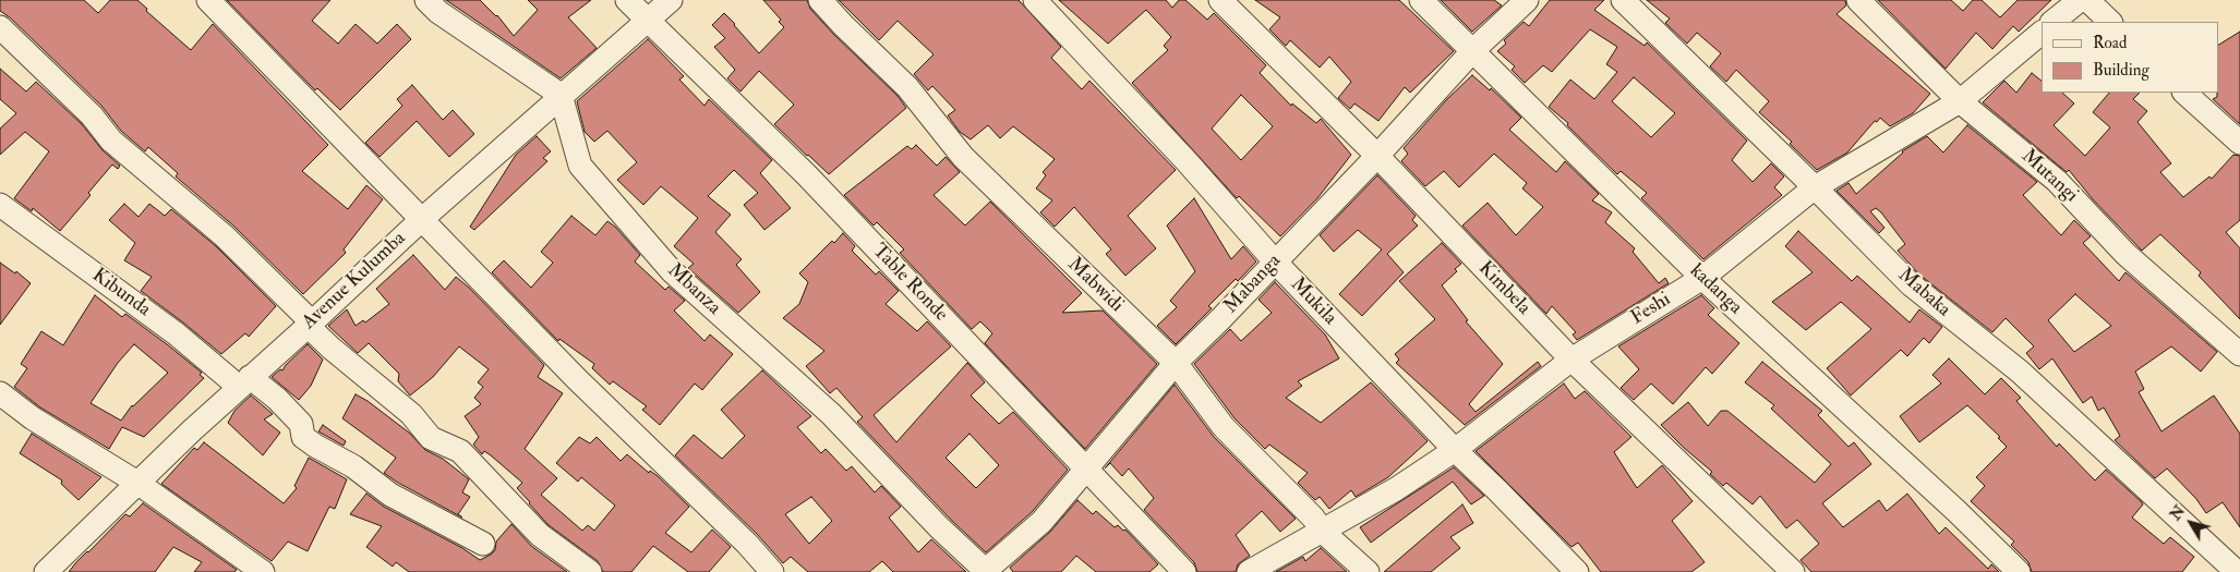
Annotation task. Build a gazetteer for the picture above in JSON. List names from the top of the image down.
{
  "streets": {
    "street": [
      "Mutangi",
      "Avenue Kulumba",
      "Table Ronde",
      "Mabanga",
      "Mabwidi",
      "Kimbela",
      "Mbanza",
      "kadanga",
      "Kibunda",
      "Mabaka",
      "Mukila",
      "Feshi"
    ]
  },
  "crossings": [
    ["Mutangi", "Feshi"],
    ["Avenue Kulumba", "Table Ronde"],
    ["Avenue Kulumba", "Mbanza"],
    ["Avenue Kulumba", "Kibunda"],
    ["Table Ronde", "Mabanga"],
    ["Mabanga", "Mabwidi"],
    ["Mabanga", "Kimbela"],
    ["Mabanga", "Mbanza"],
    ["Mabanga", "kadanga"],
    ["Mabanga", "Mukila"],
    ["Mabwidi", "Feshi"],
    ["Kimbela", "Feshi"],
    ["kadanga", "Feshi"],
    ["Mabaka", "Feshi"],
    ["Mukila", "Feshi"]
  ],
  "legend": ["Road", "Building"],
  "north": "top left"
}
